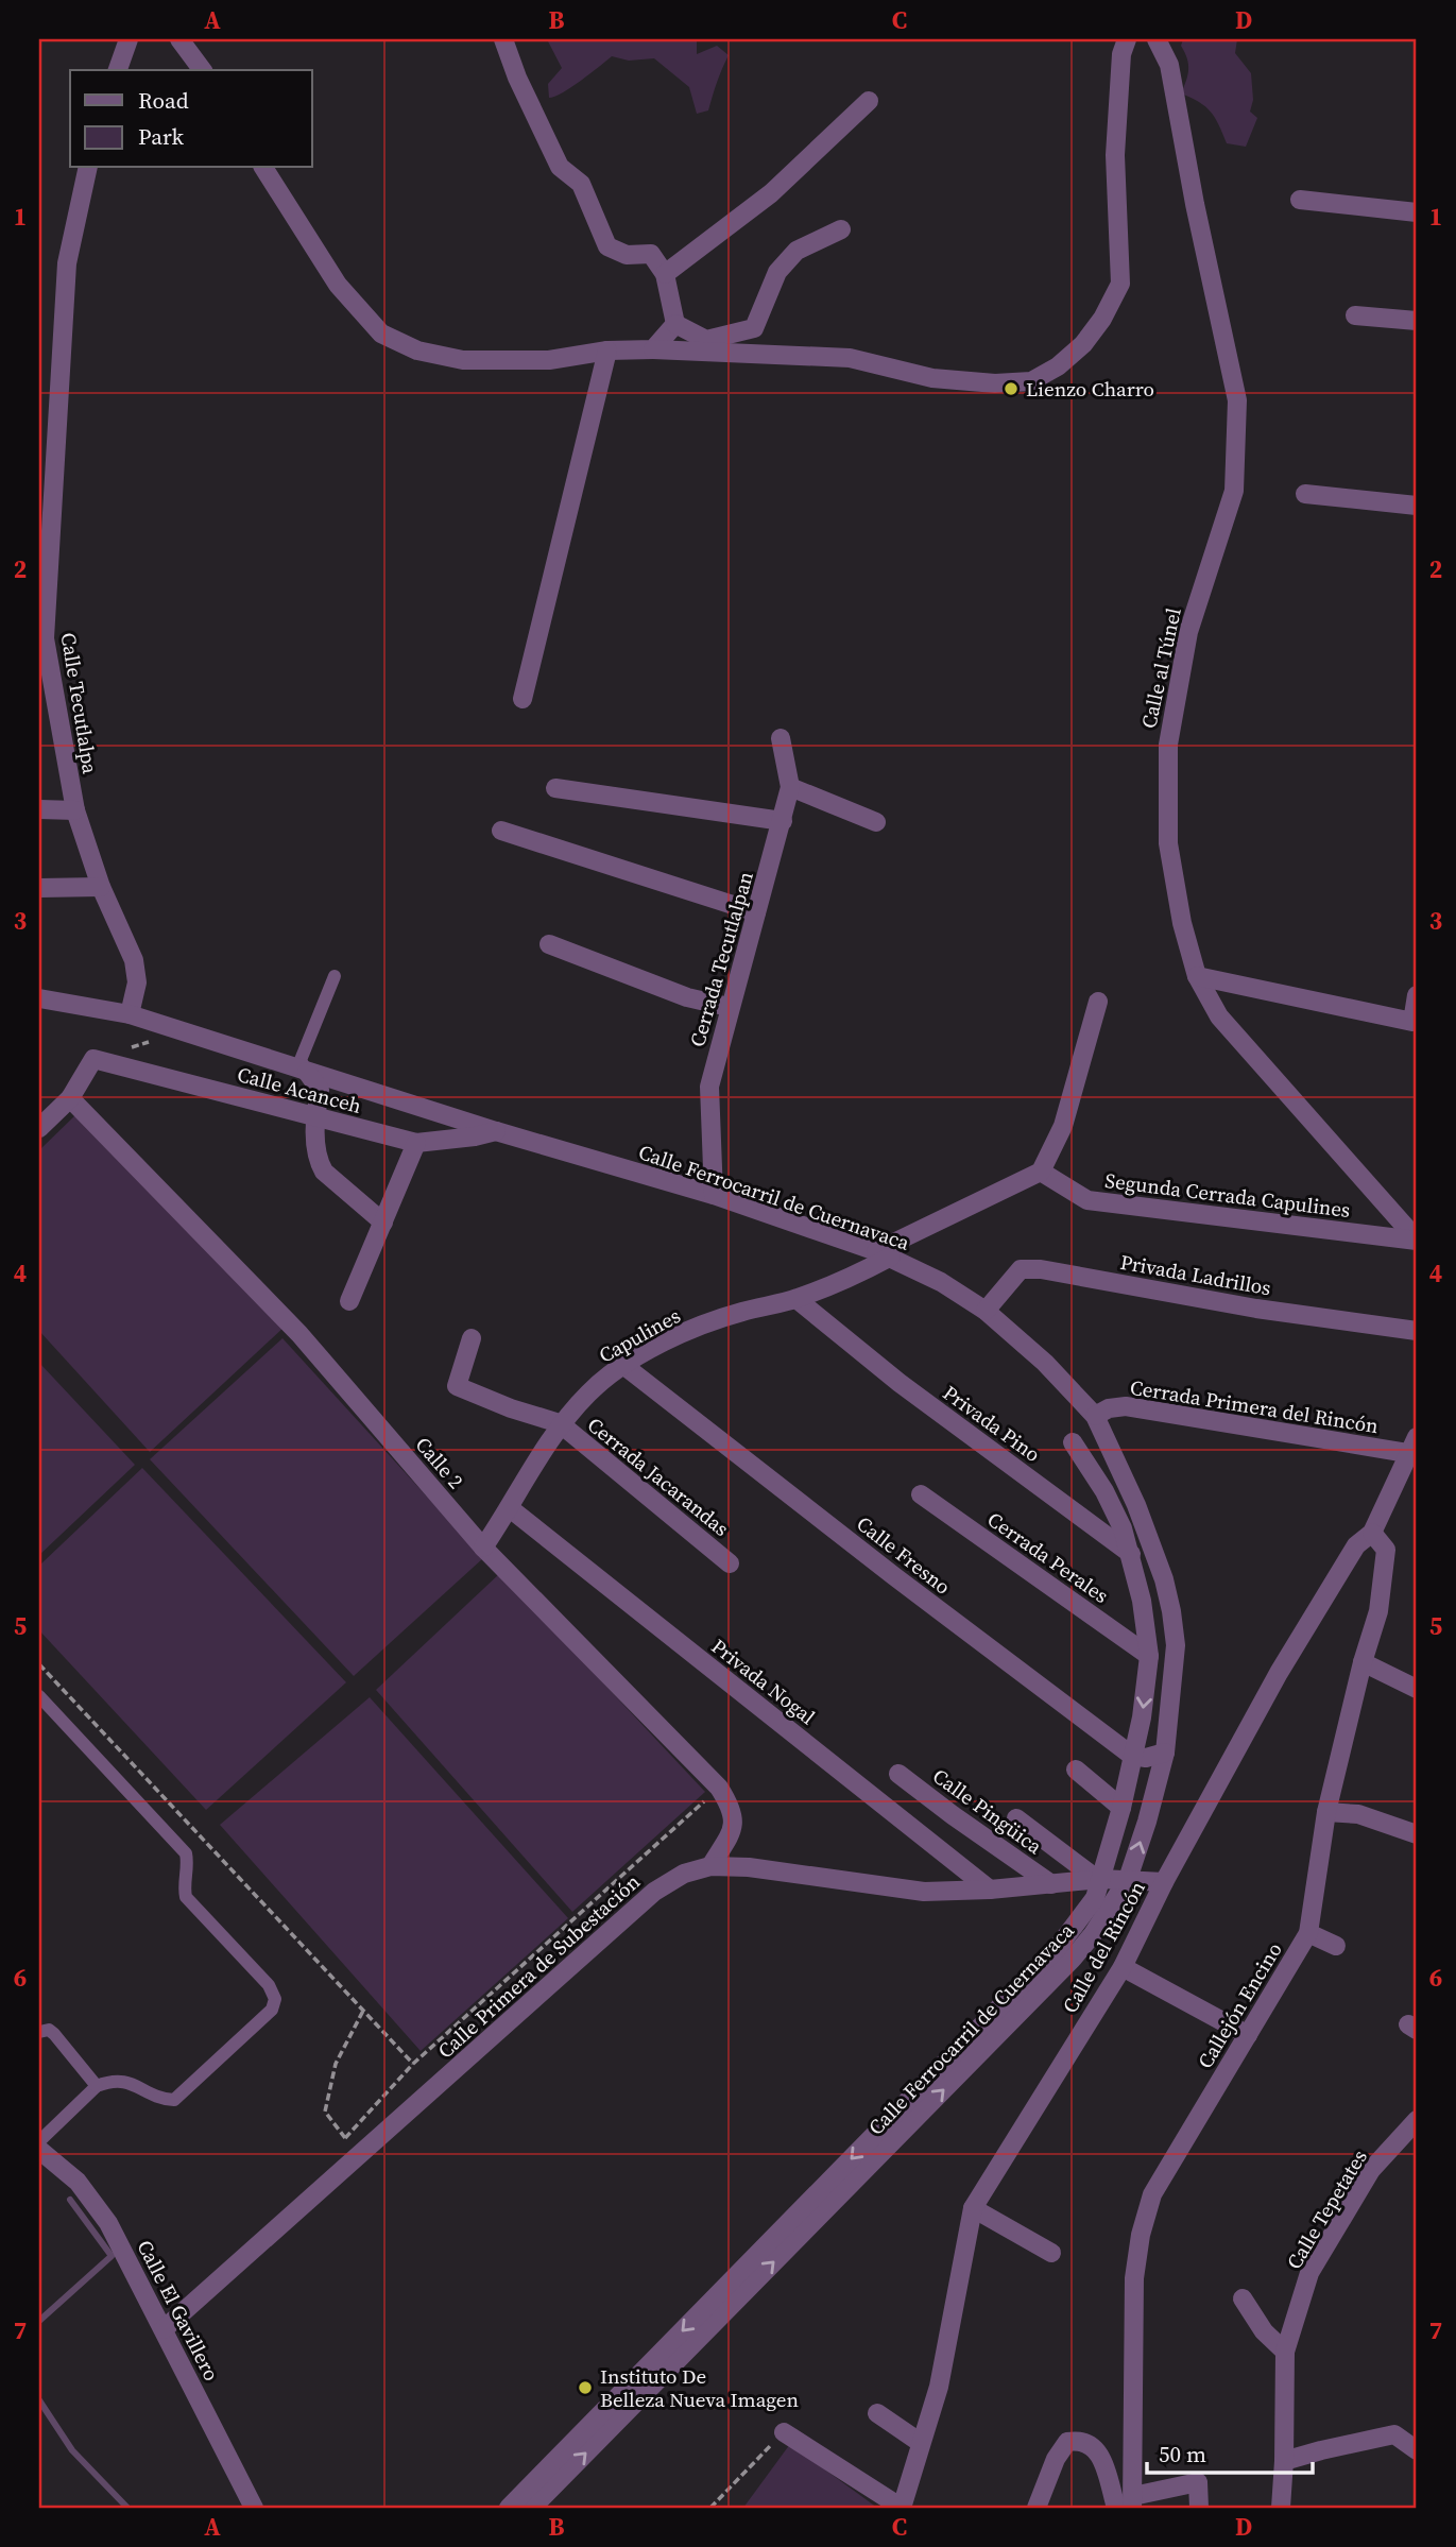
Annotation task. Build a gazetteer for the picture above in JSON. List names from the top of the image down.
{
  "streets": {
    "street": [
      "Calle al Túnel",
      "Calle Tecutlalpa",
      "Cerrada Tecutlalpan",
      "Calle Acanceh",
      "Segunda Cerrada Capulines",
      "Calle Ferrocarril de Cuernavaca",
      "Privada Ladrillos",
      "Capulines",
      "Cerrada Primera del Rincón",
      "Privada Pino",
      "Calle 2",
      "Cerrada Jacarandas",
      "Calle Fresno",
      "Cerrada Perales",
      "Privada Nogal",
      "Calle Pingüica",
      "Calle del Rincón",
      "Calle Primera de Subestación",
      "Callejón Encino",
      "Calle Tepetates",
      "Calle El Gavillero"
    ]
  },
  "crossings": [
    ["Calle al Túnel", "Segunda Cerrada Capulines"],
    ["Calle Tecutlalpa", "Calle Ferrocarril de Cuernavaca"],
    ["Cerrada Tecutlalpan", "Calle Ferrocarril de Cuernavaca"],
    ["Calle Acanceh", "Calle Ferrocarril de Cuernavaca"],
    ["Calle Acanceh", "Calle 2"],
    ["Segunda Cerrada Capulines", "Capulines"],
    ["Calle Ferrocarril de Cuernavaca", "Privada Ladrillos"],
    ["Calle Ferrocarril de Cuernavaca", "Capulines"],
    ["Calle Ferrocarril de Cuernavaca", "Cerrada Primera del Rincón"],
    ["Calle Ferrocarril de Cuernavaca", "Privada Pino"],
    ["Calle Ferrocarril de Cuernavaca", "Calle Fresno"],
    ["Calle Ferrocarril de Cuernavaca", "Cerrada Perales"],
    ["Calle Ferrocarril de Cuernavaca", "Calle Primera de Subestación"],
    ["Capulines", "Privada Pino"],
    ["Capulines", "Calle 2"],
    ["Capulines", "Cerrada Jacarandas"],
    ["Capulines", "Calle Fresno"],
    ["Capulines", "Privada Nogal"],
    ["Cerrada Primera del Rincón", "Calle del Rincón"],
    ["Calle 2", "Calle Primera de Subestación"],
    ["Privada Nogal", "Calle Primera de Subestación"],
    ["Calle Pingüica", "Calle Primera de Subestación"],
    ["Calle del Rincón", "Calle Primera de Subestación"],
    ["Calle del Rincón", "Callejón Encino"],
    ["Calle Primera de Subestación", "Calle El Gavillero"]
  ],
  "places": ["Lienzo Charro", "Instituto De Belleza Nueva Imagen"],
  "legend": ["Road", "Park"],
  "scale_bar": "50 m",
  "grid": {
    "columns": [
      "A",
      "B",
      "C",
      "D"
    ],
    "rows": [
      "1",
      "2",
      "3",
      "4",
      "5",
      "6",
      "7"
    ]
  }
}
